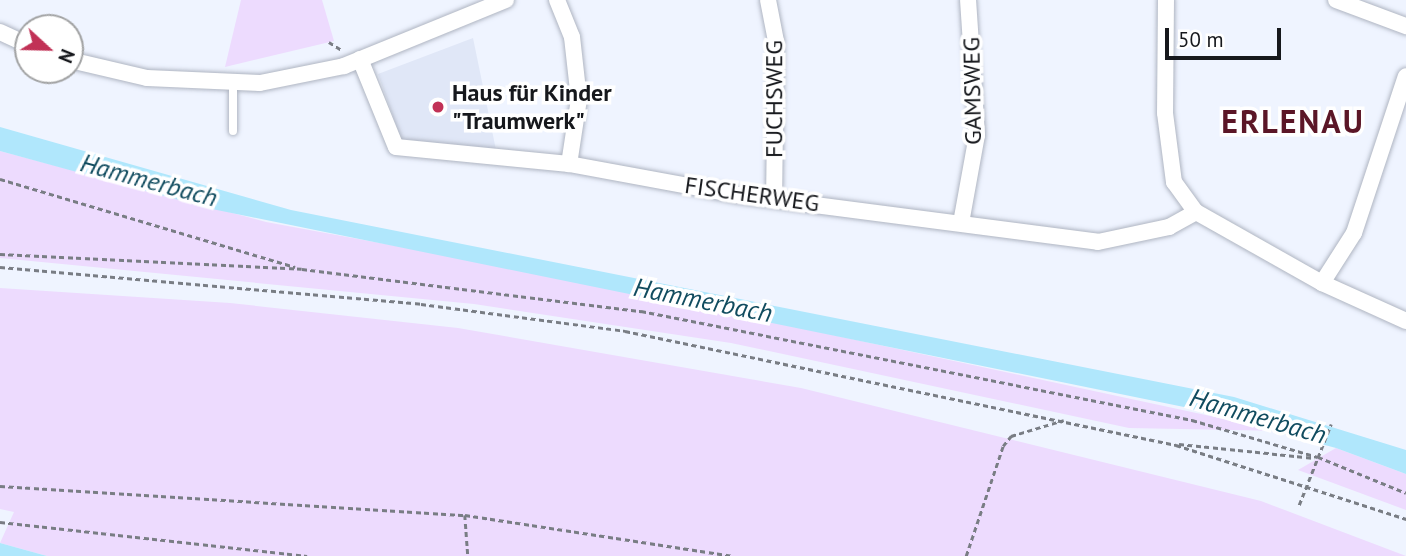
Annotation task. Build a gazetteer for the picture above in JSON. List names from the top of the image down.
{
  "streets": {
    "street": ["GAMSWEG", "FUCHSWEG", "FISCHERWEG"]
  },
  "crossings": [
    ["GAMSWEG", "FISCHERWEG"],
    ["FUCHSWEG", "FISCHERWEG"]
  ],
  "districts": ["ERLENAU"],
  "water": ["Hammerbach"],
  "places": ["Haus für Kinder \"Traumwerk\""],
  "scale_bar": "50 m",
  "north": "right"
}
